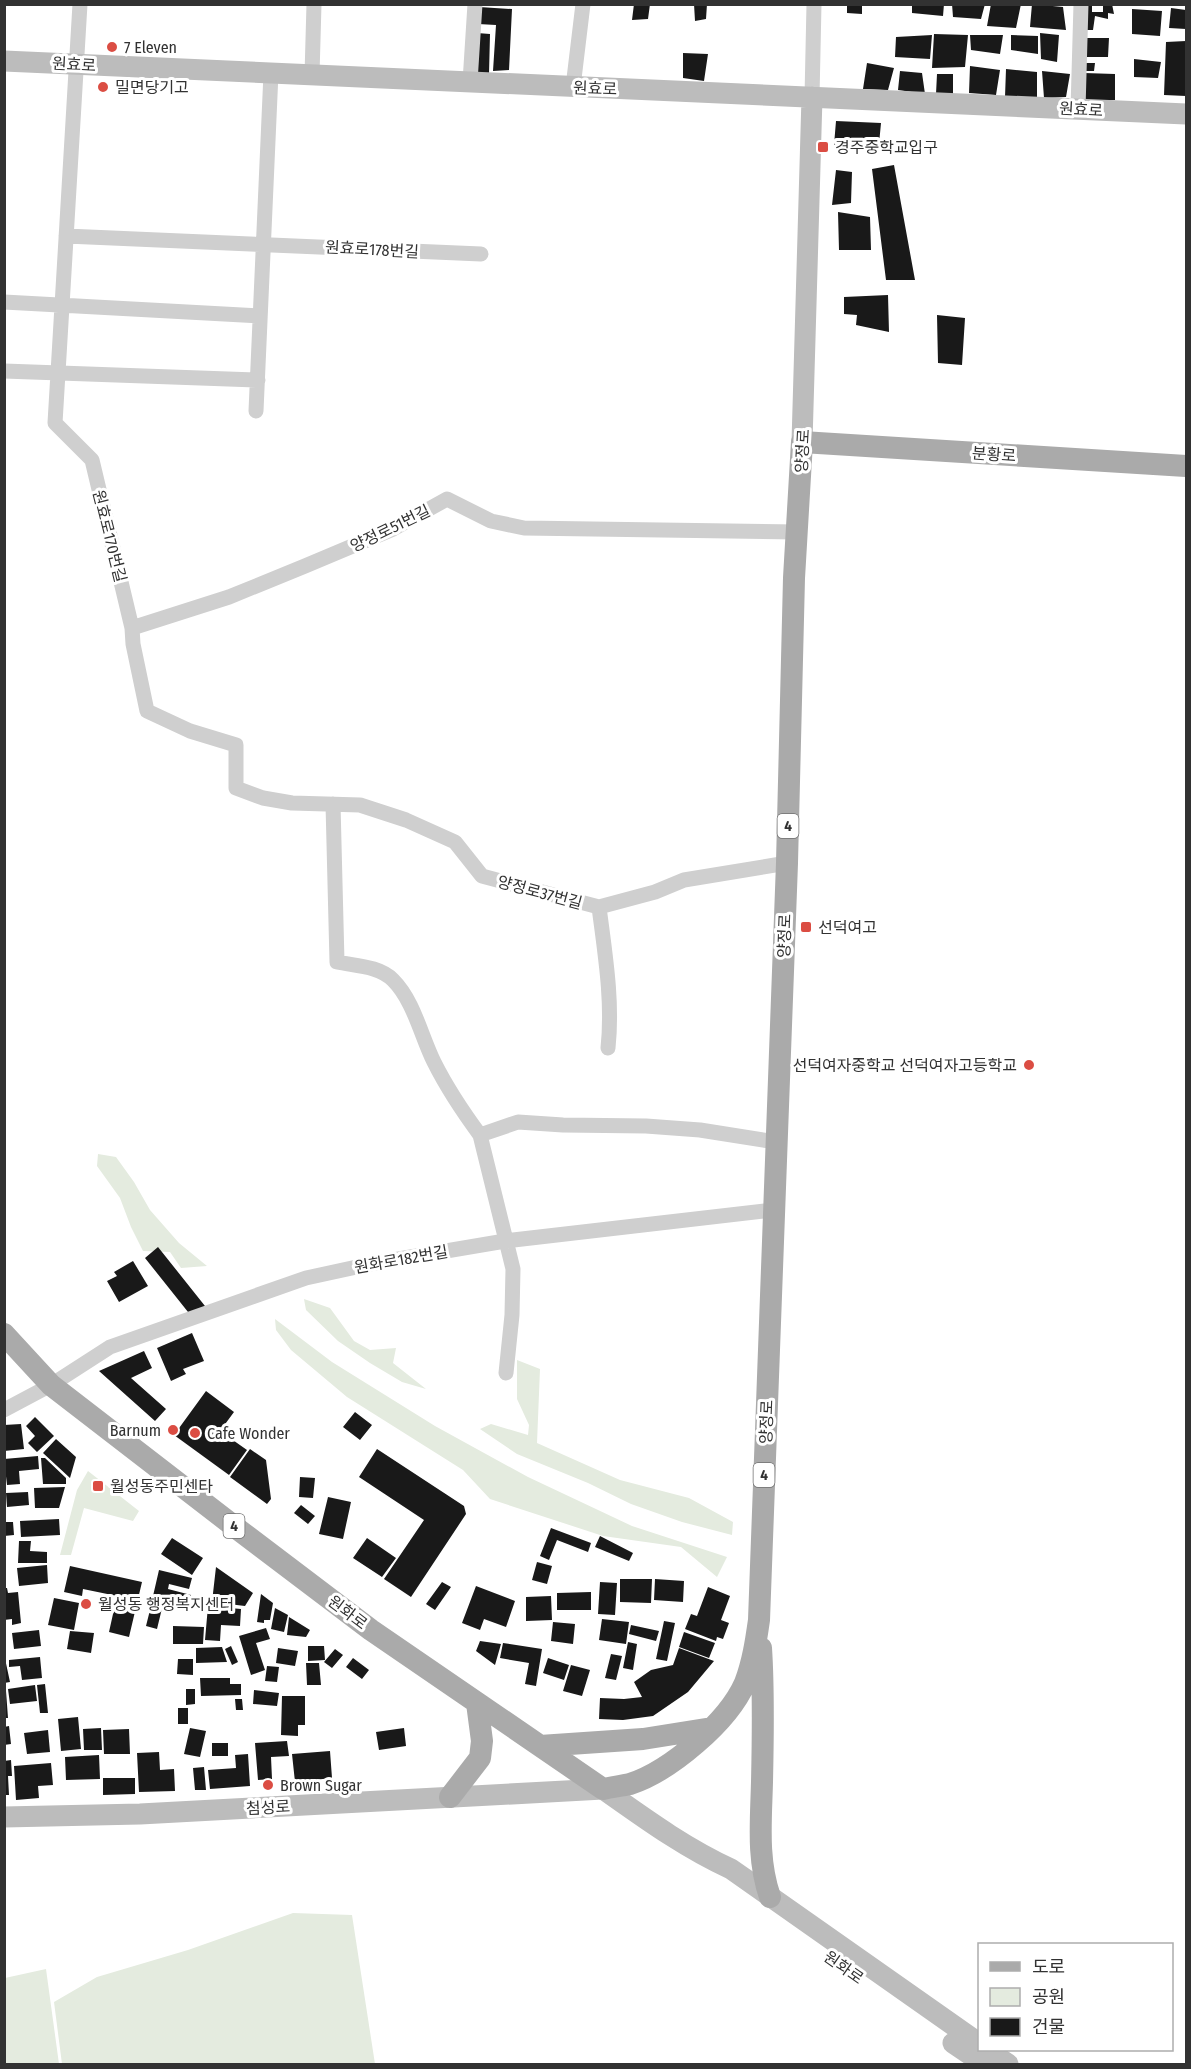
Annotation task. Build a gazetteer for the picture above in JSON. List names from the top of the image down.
{
  "streets": {
    "main road": [
      "양정로",
      "분황로",
      "4",
      "원화로"
    ],
    "street": [
      "원효로",
      "원효로178번길",
      "양정로51번길",
      "원효로170번길",
      "양정로37번길",
      "원화로182번길",
      "첨성로"
    ]
  },
  "crossings": [
    ["원효로", "양정로"],
    ["원효로", "원효로170번길"],
    ["원효로178번길", "원효로170번길"],
    ["양정로", "분황로"],
    ["양정로", "양정로51번길"],
    ["양정로", "양정로37번길"],
    ["양정로", "원화로182번길"],
    ["양정로", "원화로"],
    ["양정로", "첨성로"],
    ["양정로51번길", "원효로170번길"],
    ["원효로170번길", "양정로37번길"],
    ["원화로182번길", "원화로"],
    ["원화로", "첨성로"]
  ],
  "places": {
    "other": [
      "7 Eleven",
      "밀면당기고",
      "선덕여자중학교 선덕여자고등학교",
      "Barnum",
      "Cafe Wonder",
      "월성동 행정복지센터",
      "Brown Sugar"
    ],
    "transit": ["경주중학교입구", "선덕여고", "월성동주민센타"]
  },
  "legend": ["도로", "공원", "건물"]
}
